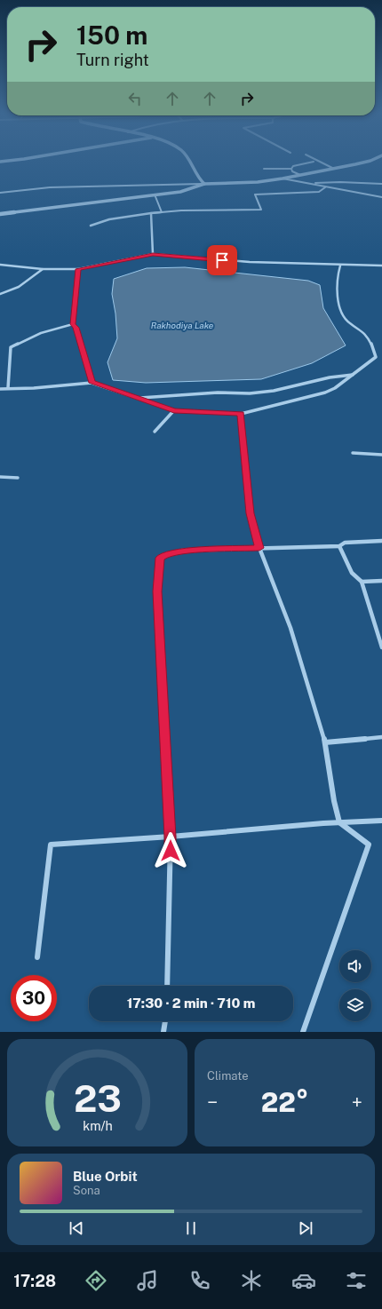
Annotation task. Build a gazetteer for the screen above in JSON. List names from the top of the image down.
{
  "water": ["Rakhodiya Lake"],
  "page": {
    "turn": ["150 m", "Turn right"],
    "limit": "30",
    "trip": "17:30 · 2 min · 710 m",
    "tile": "Climate",
    "heat": ["−", "22°", "+"],
    "song": ["Blue Orbit", "Sona"],
    "tabs": "17:28",
    "gauge": ["23", "km/h"]
  }
}
